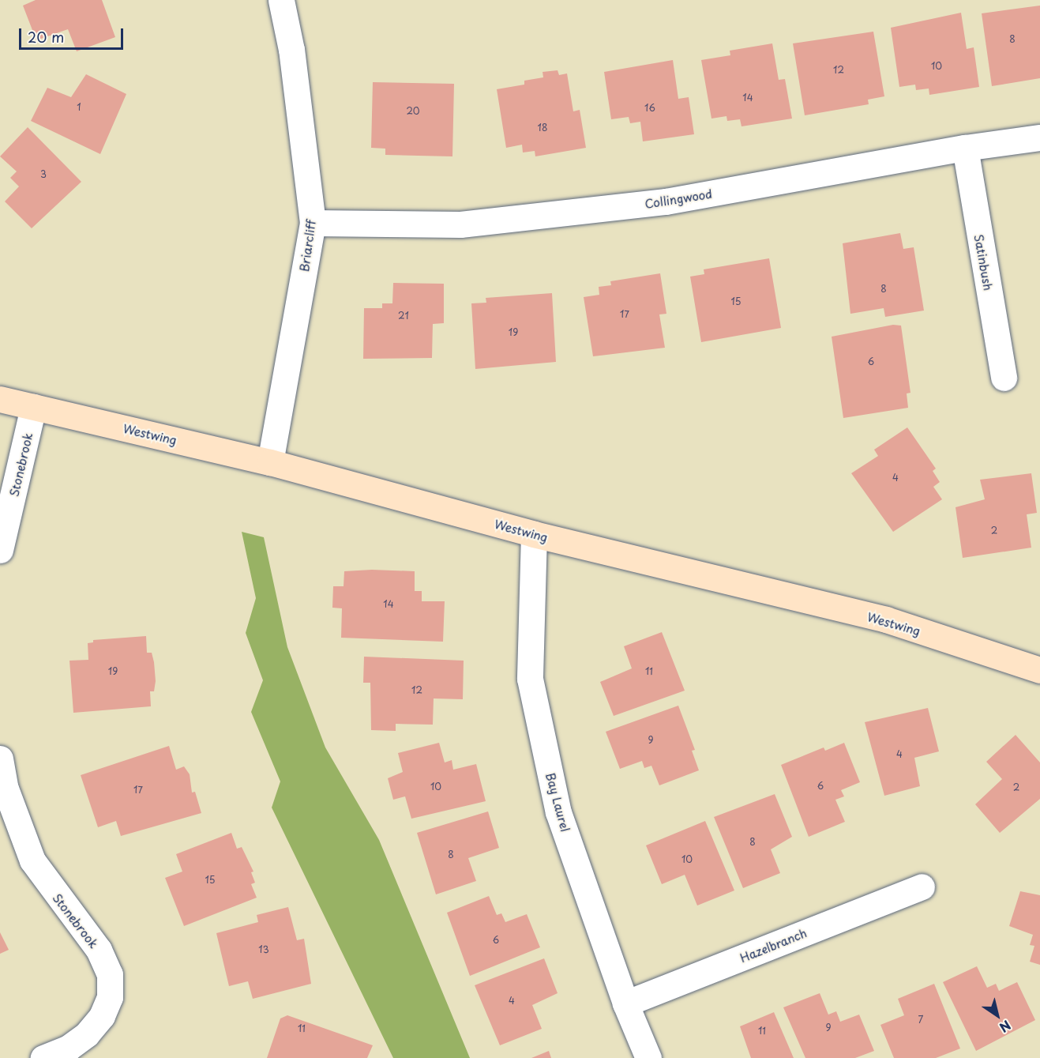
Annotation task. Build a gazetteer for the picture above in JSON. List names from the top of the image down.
{
  "streets": {
    "street": [
      "Collingwood",
      "Briarcliff",
      "Satinbush",
      "Westwing",
      "Stonebrook",
      "Bay Laurel",
      "Hazelbranch"
    ]
  },
  "crossings": [
    ["Collingwood", "Briarcliff"],
    ["Collingwood", "Satinbush"],
    ["Briarcliff", "Westwing"],
    ["Westwing", "Stonebrook"],
    ["Westwing", "Bay Laurel"],
    ["Bay Laurel", "Hazelbranch"]
  ],
  "house_numbers": [
    "8",
    "10",
    "12",
    "14",
    "1",
    "16",
    "20",
    "18",
    "3",
    "8",
    "15",
    "17",
    "21",
    "19",
    "6",
    "4",
    "2",
    "14",
    "19",
    "11",
    "12",
    "9",
    "4",
    "6",
    "10",
    "2",
    "17",
    "8",
    "8",
    "10",
    "15",
    "6",
    "13",
    "4",
    "7",
    "9",
    "11",
    "11"
  ],
  "scale_bar": "20 m",
  "north": "bottom right"
}
